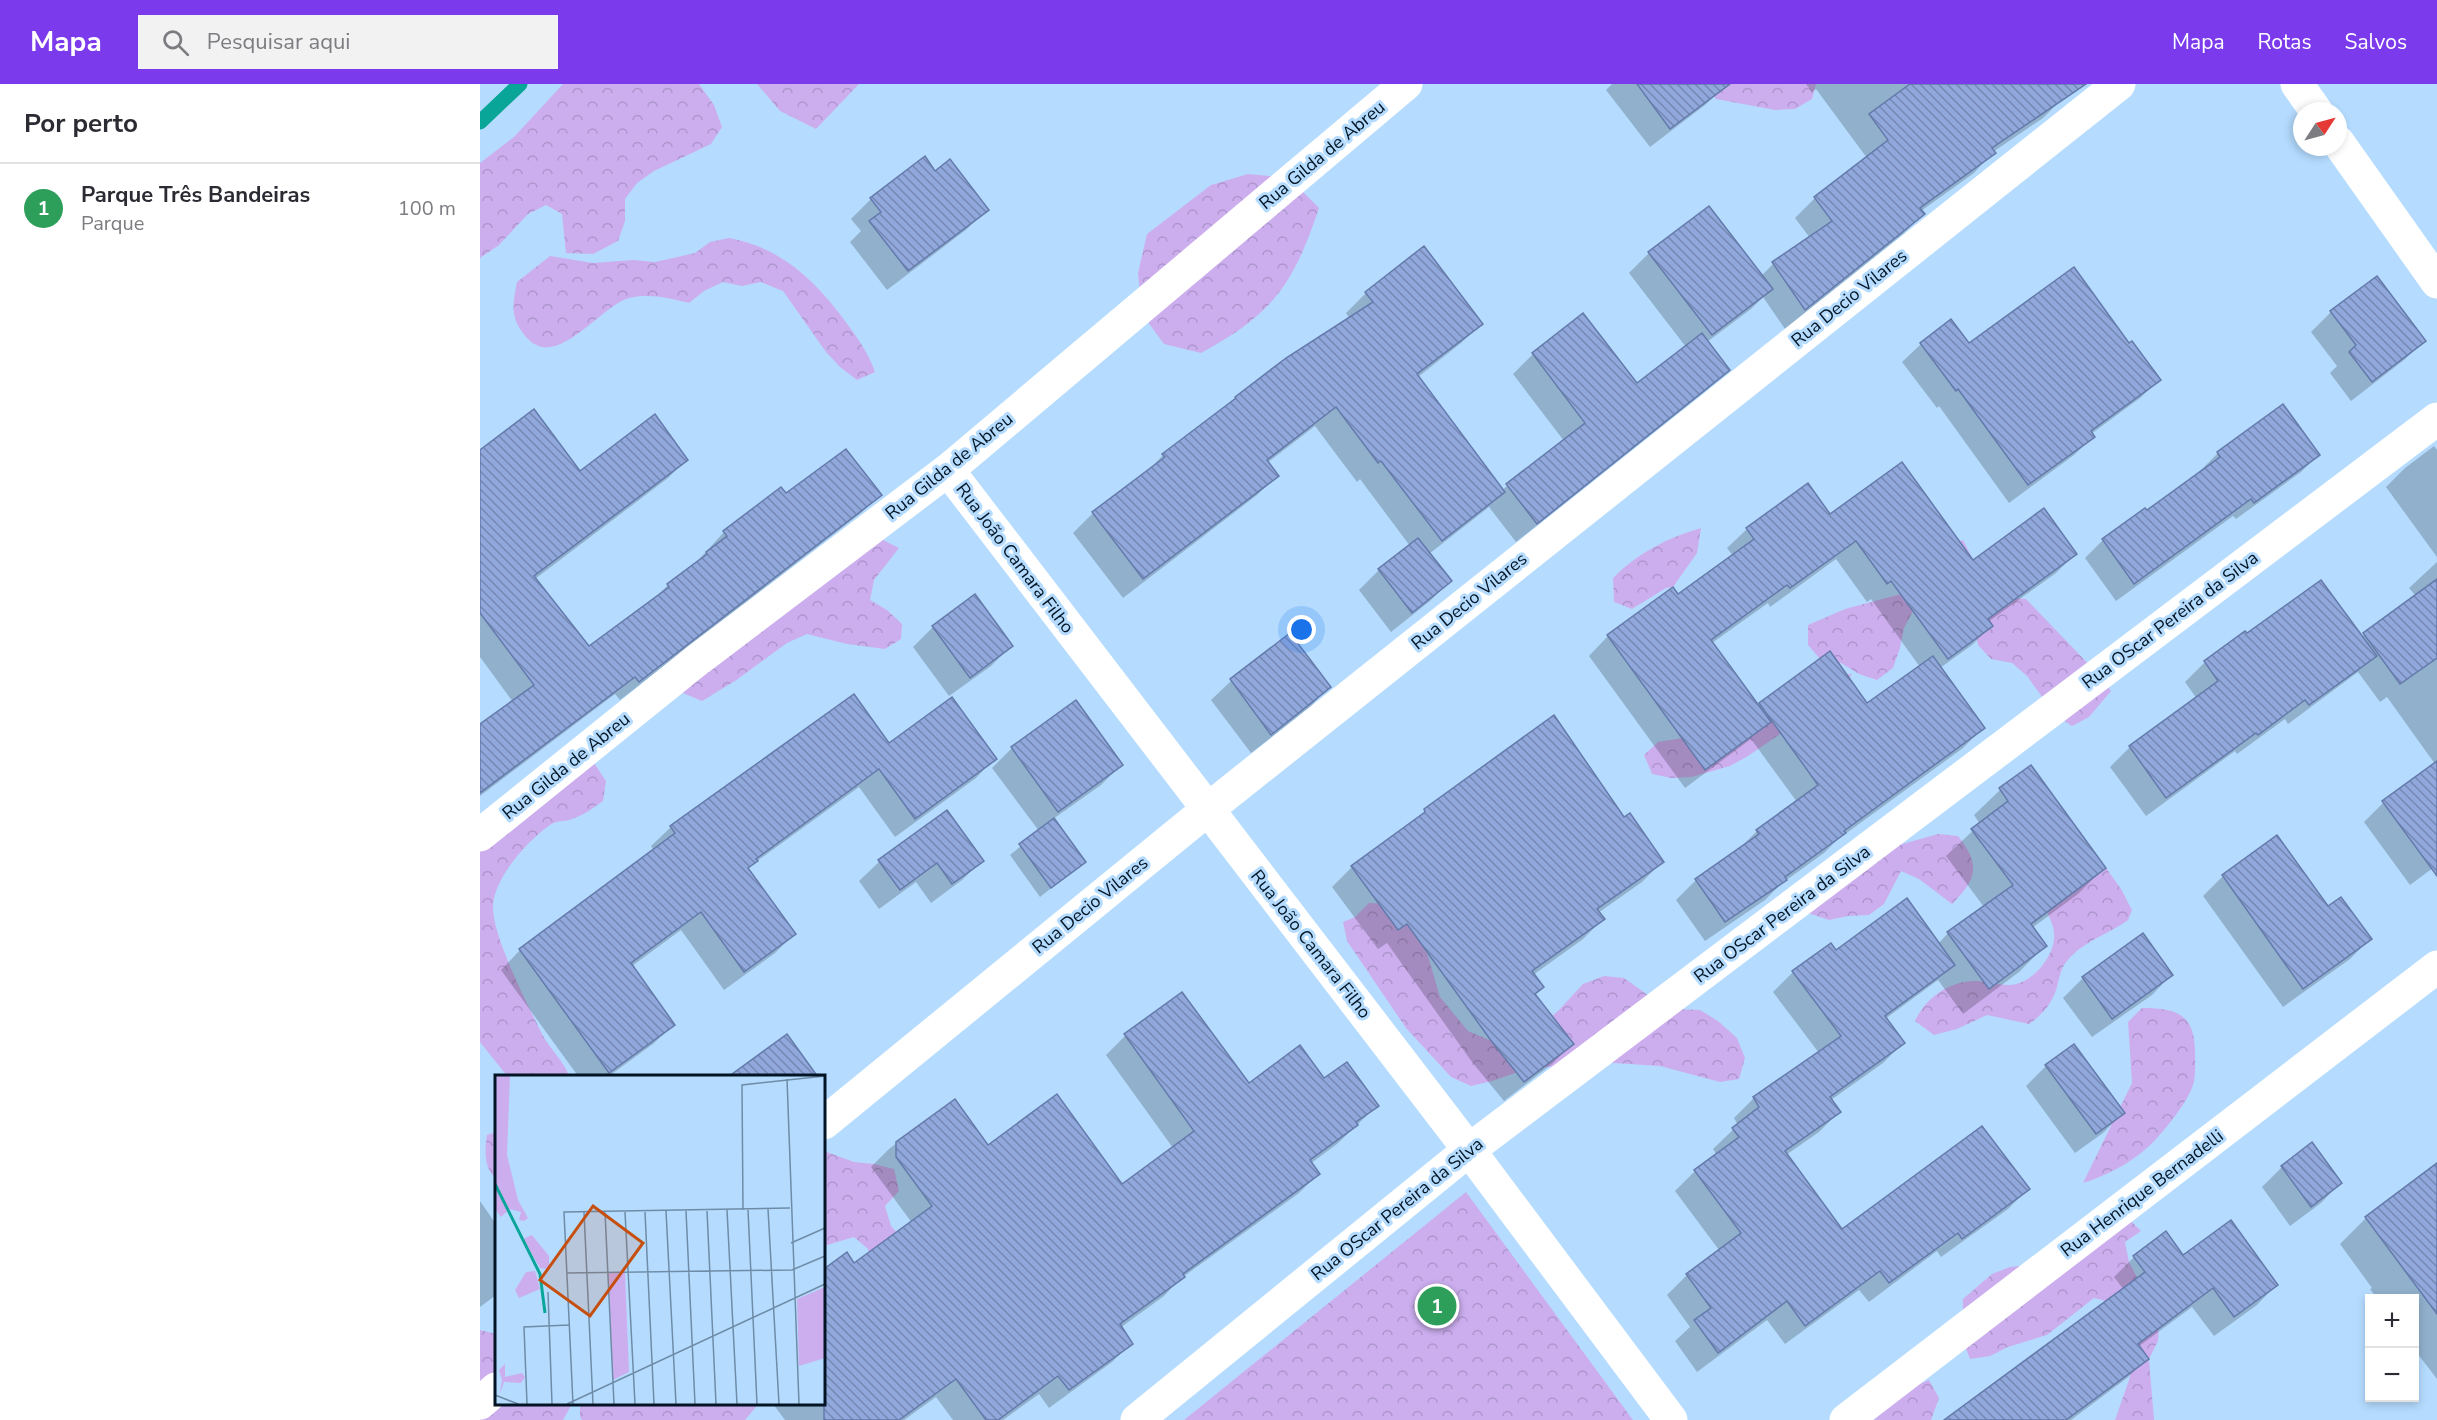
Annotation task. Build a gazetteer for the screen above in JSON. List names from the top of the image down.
{
  "streets": {
    "street": [
      "Rua Gilda de Abreu",
      "Rua Decio Vilares",
      "Rua João Camara Filho",
      "Rua OScar Pereira da Silva",
      "Rua Henrique Bernadelli"
    ]
  },
  "crossings": [
    ["Rua Gilda de Abreu", "Rua João Camara Filho"],
    ["Rua Decio Vilares", "Rua João Camara Filho"],
    ["Rua João Camara Filho", "Rua OScar Pereira da Silva"]
  ],
  "north": "top right",
  "page": {
    "header": "Mapa",
    "search": "Pesquisar aqui",
    "nav": ["Mapa", "Rotas", "Salvos"],
    "heading": "Por perto",
    "list": [
      {
        "mark": "1",
        "name": "Parque Três Bandeiras",
        "note": "Parque",
        "value": "100 m"
      }
    ],
    "pins": "1",
    "map_buttons": ["+", "−"]
  }
}
